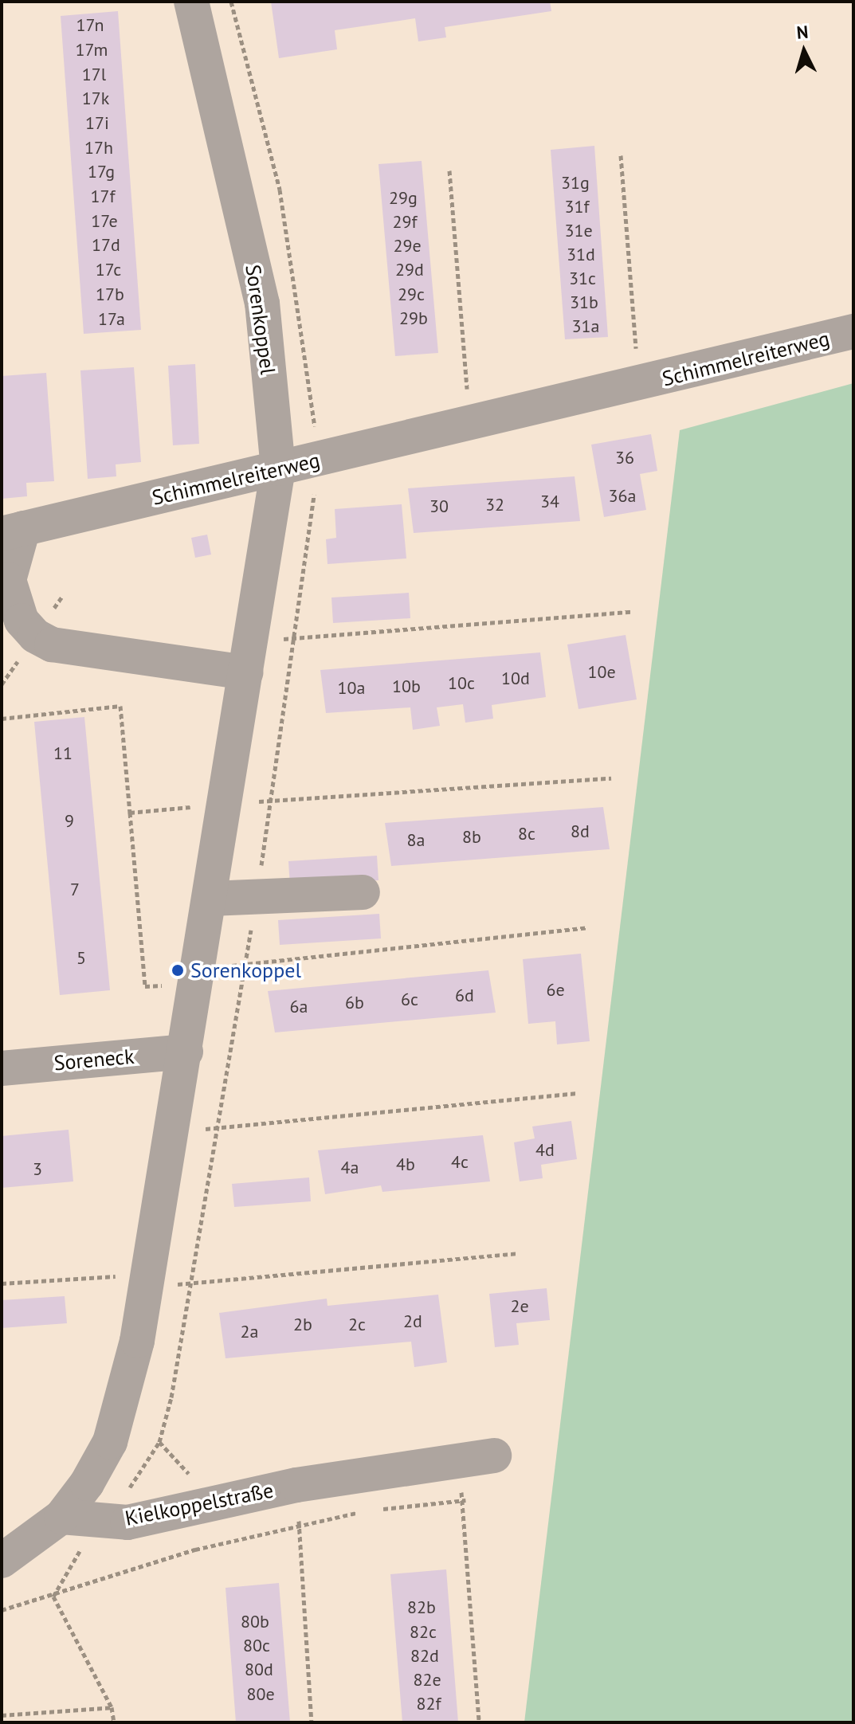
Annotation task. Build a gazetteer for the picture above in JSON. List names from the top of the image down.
{
  "streets": {
    "street": [
      "Sorenkoppel",
      "Schimmelreiterweg",
      "Soreneck",
      "Kielkoppelstraße"
    ]
  },
  "crossings": [
    ["Sorenkoppel", "Schimmelreiterweg"],
    ["Sorenkoppel", "Soreneck"],
    ["Sorenkoppel", "Kielkoppelstraße"]
  ],
  "places": ["Sorenkoppel"],
  "house_numbers": [
    "17n",
    "17m",
    "17l",
    "17k",
    "17i",
    "17h",
    "17g",
    "31g",
    "17f",
    "29g",
    "31f",
    "17e",
    "29f",
    "31e",
    "17d",
    "29e",
    "31d",
    "17c",
    "29d",
    "31c",
    "17b",
    "29c",
    "31b",
    "29b",
    "17a",
    "31a",
    "36",
    "36a",
    "34",
    "32",
    "30",
    "10e",
    "10d",
    "10c",
    "10b",
    "10a",
    "11",
    "9",
    "8d",
    "8c",
    "8b",
    "8a",
    "7",
    "5",
    "6e",
    "6d",
    "6c",
    "6b",
    "6a",
    "4d",
    "4c",
    "4b",
    "4a",
    "3",
    "2e",
    "2d",
    "2b",
    "2c",
    "2a",
    "82b",
    "80b",
    "82c",
    "80c",
    "82d",
    "80d",
    "82e",
    "80e",
    "82f"
  ],
  "north": "top"
}
